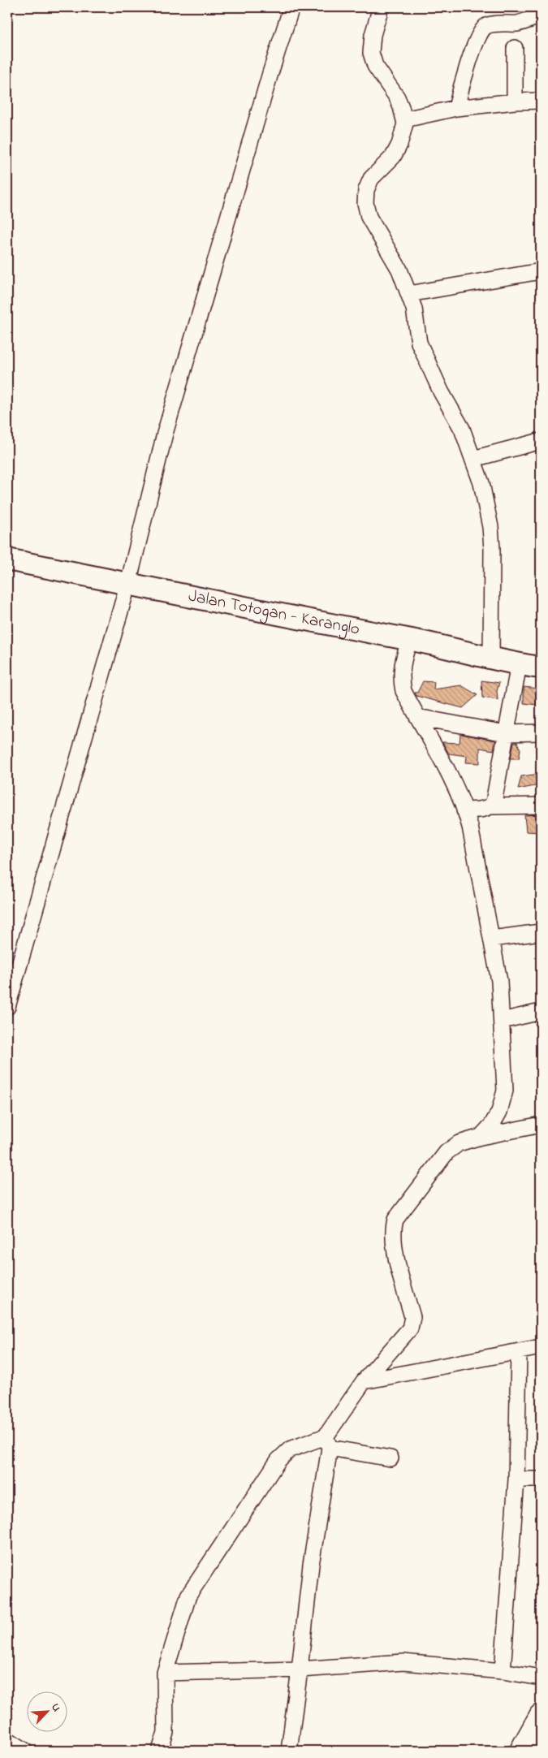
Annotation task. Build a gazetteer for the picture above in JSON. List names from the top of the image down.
{
  "streets": {
    "main road": ["Jalan Totogan - Karanglo"]
  },
  "north": "top right"
}
